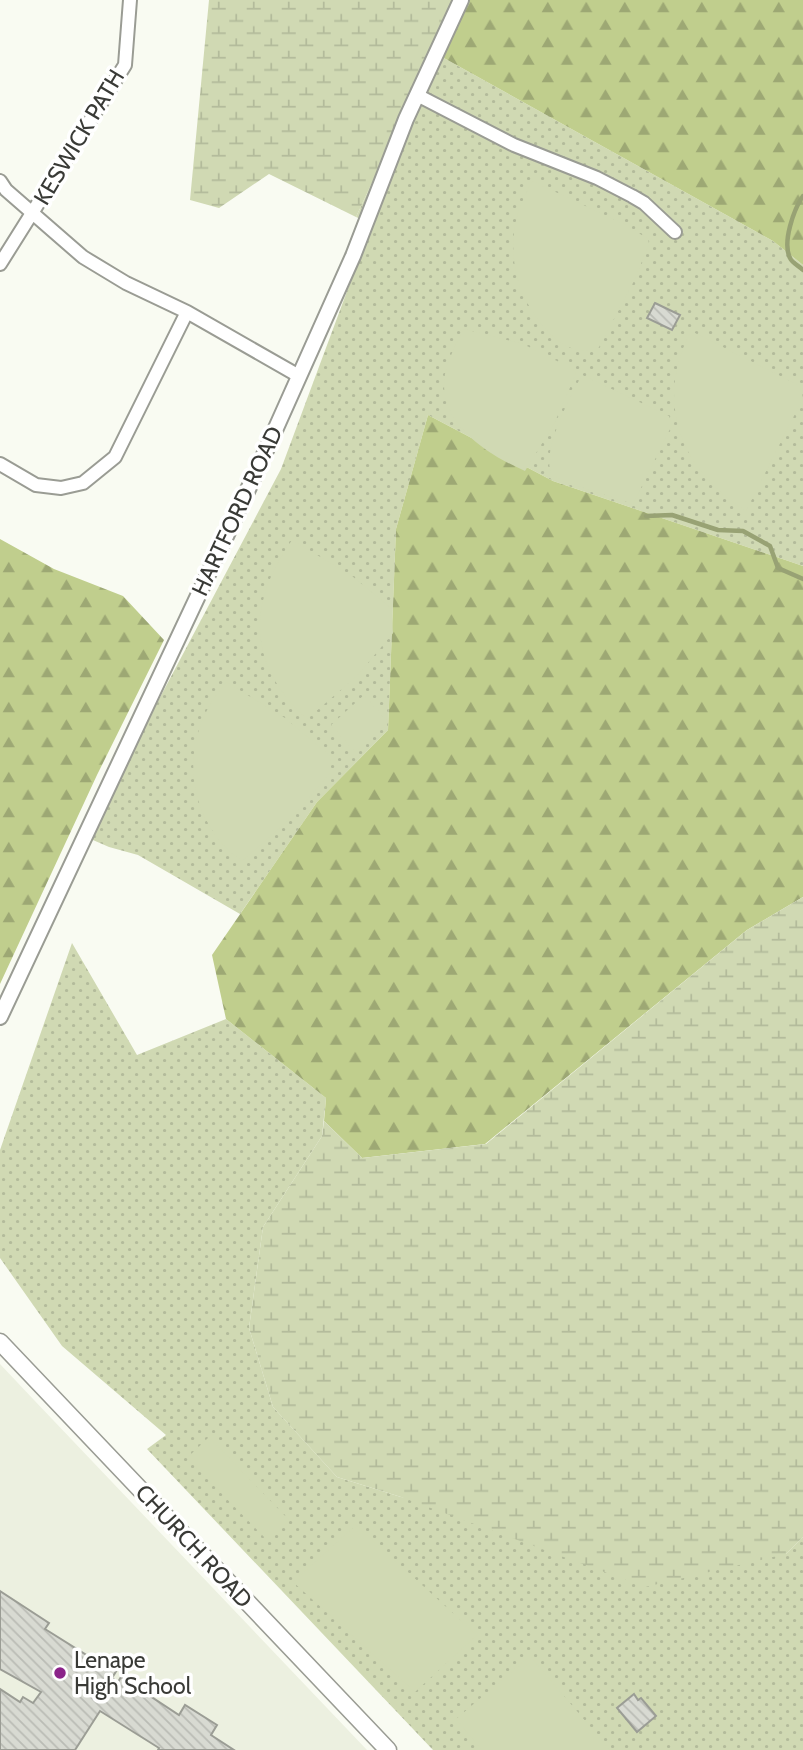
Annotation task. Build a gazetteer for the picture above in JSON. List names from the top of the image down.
{
  "streets": {
    "main road": ["CHURCH ROAD"],
    "street": ["KESWICK PATH", "HARTFORD ROAD"]
  },
  "places": ["Lenape High School"]
}
